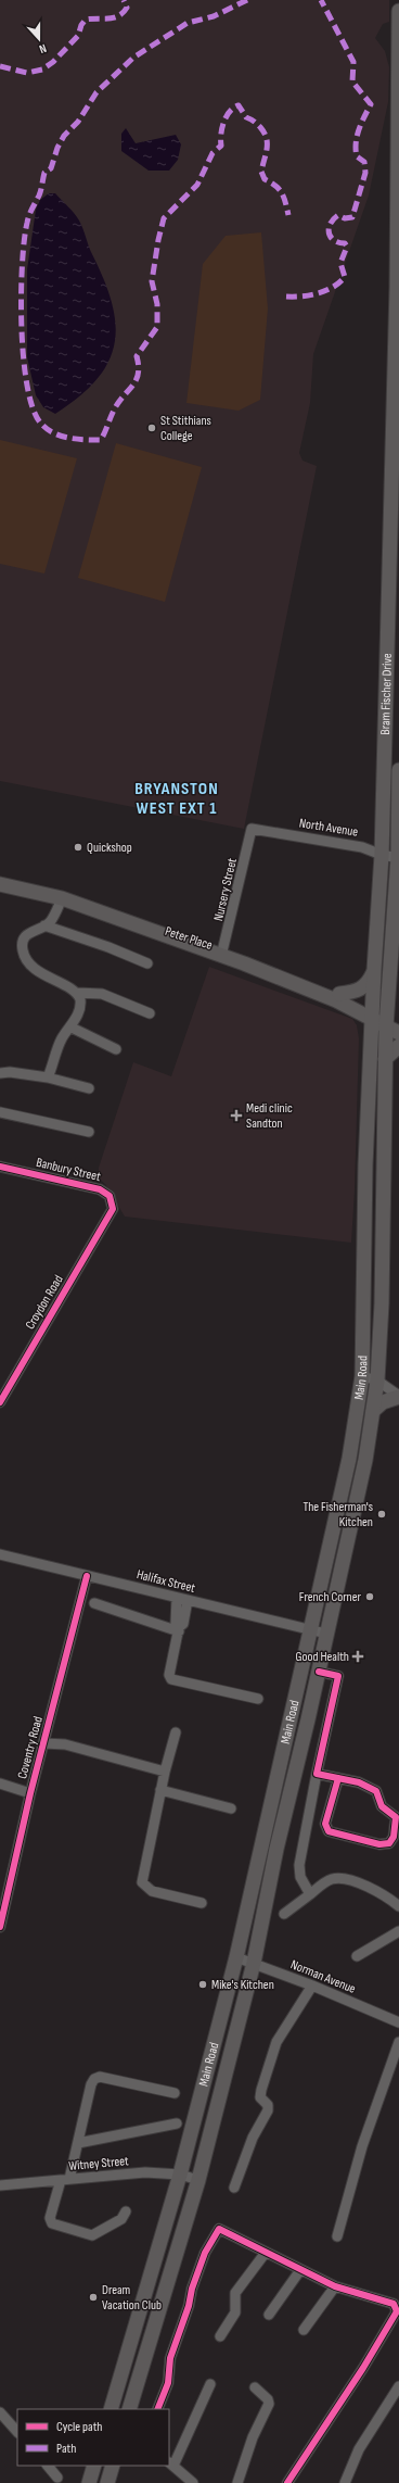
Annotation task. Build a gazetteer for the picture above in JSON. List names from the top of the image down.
{
  "streets": {
    "main road": ["Bram Fischer Drive", "Peter Place", "Main Road"],
    "street": [
      "North Avenue",
      "Nursery Street",
      "Banbury Street",
      "Croydon Road",
      "Halifax Street",
      "Coventry Road",
      "Norman Avenue",
      "Witney Street"
    ]
  },
  "crossings": [
    ["Bram Fischer Drive", "North Avenue"],
    ["Bram Fischer Drive", "Peter Place"],
    ["Bram Fischer Drive", "Main Road"],
    ["North Avenue", "Nursery Street"],
    ["Nursery Street", "Peter Place"],
    ["Peter Place", "Main Road"],
    ["Banbury Street", "Croydon Road"],
    ["Main Road", "Halifax Street"],
    ["Main Road", "Norman Avenue"],
    ["Main Road", "Witney Street"],
    ["Halifax Street", "Coventry Road"]
  ],
  "districts": ["BRYANSTON WEST EXT 1"],
  "places": {
    "other": [
      "St Stithians College",
      "Quickshop",
      "The Fisherman's Kitchen",
      "French Corner",
      "Mike's Kitchen",
      "Dream Vacation Club"
    ],
    "health": ["Medi clinic Sandton", "Good Health"]
  },
  "legend": ["Cycle path", "Path"],
  "north": "bottom"
}
